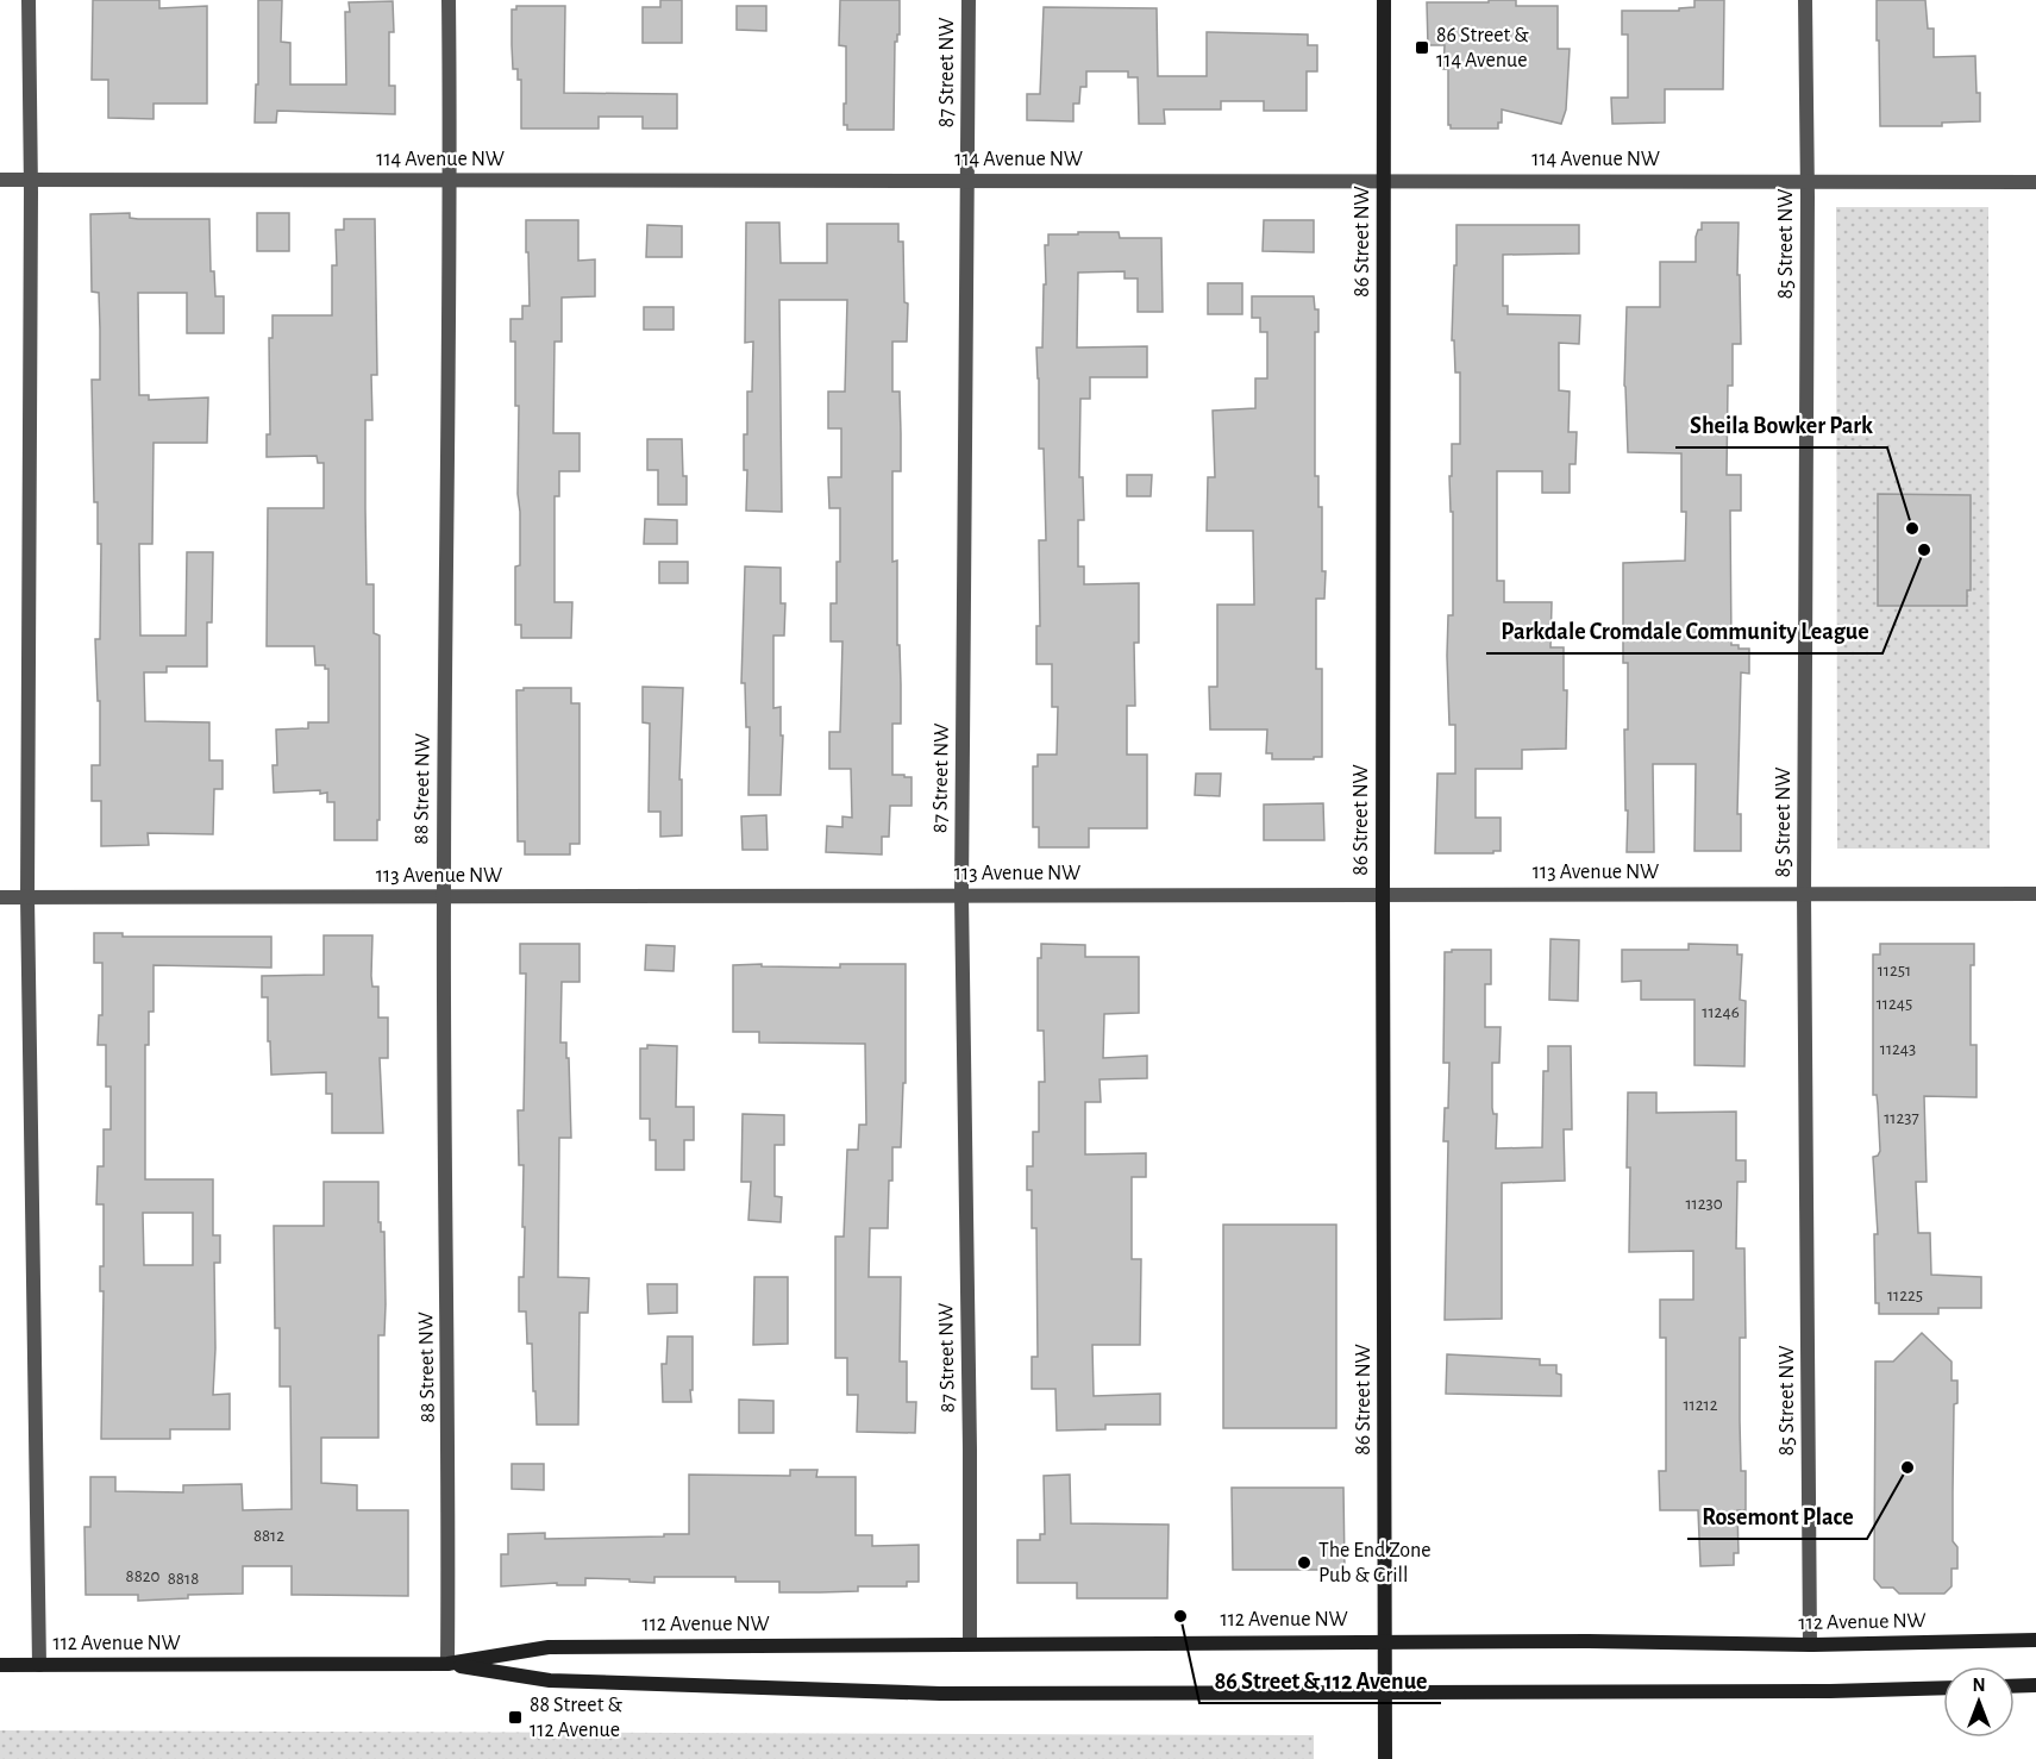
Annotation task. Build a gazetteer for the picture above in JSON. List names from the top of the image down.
{
  "streets": {
    "main road": ["86 Street NW", "112 Avenue NW"],
    "street": [
      "87 Street NW",
      "114 Avenue NW",
      "85 Street NW",
      "88 Street NW",
      "113 Avenue NW"
    ]
  },
  "crossings": [
    ["87 Street NW", "114 Avenue NW"],
    ["87 Street NW", "113 Avenue NW"],
    ["87 Street NW", "112 Avenue NW"],
    ["114 Avenue NW", "86 Street NW"],
    ["114 Avenue NW", "85 Street NW"],
    ["114 Avenue NW", "88 Street NW"],
    ["86 Street NW", "113 Avenue NW"],
    ["86 Street NW", "112 Avenue NW"],
    ["85 Street NW", "113 Avenue NW"],
    ["85 Street NW", "112 Avenue NW"],
    ["88 Street NW", "113 Avenue NW"],
    ["88 Street NW", "112 Avenue NW"]
  ],
  "places": {
    "transit": ["86 Street & 114 Avenue", "88 Street & 112 Avenue"],
    "other": [
      "Sheila Bowker Park",
      "Parkdale Cromdale Community League",
      "Rosemont Place",
      "The End Zone Pub & Grill",
      "86 Street & 112 Avenue"
    ]
  },
  "house_numbers": [
    "11251",
    "11245",
    "11246",
    "11243",
    "11237",
    "11230",
    "11225",
    "11212",
    "8812",
    "8820",
    "8818"
  ],
  "north": "top"
}
